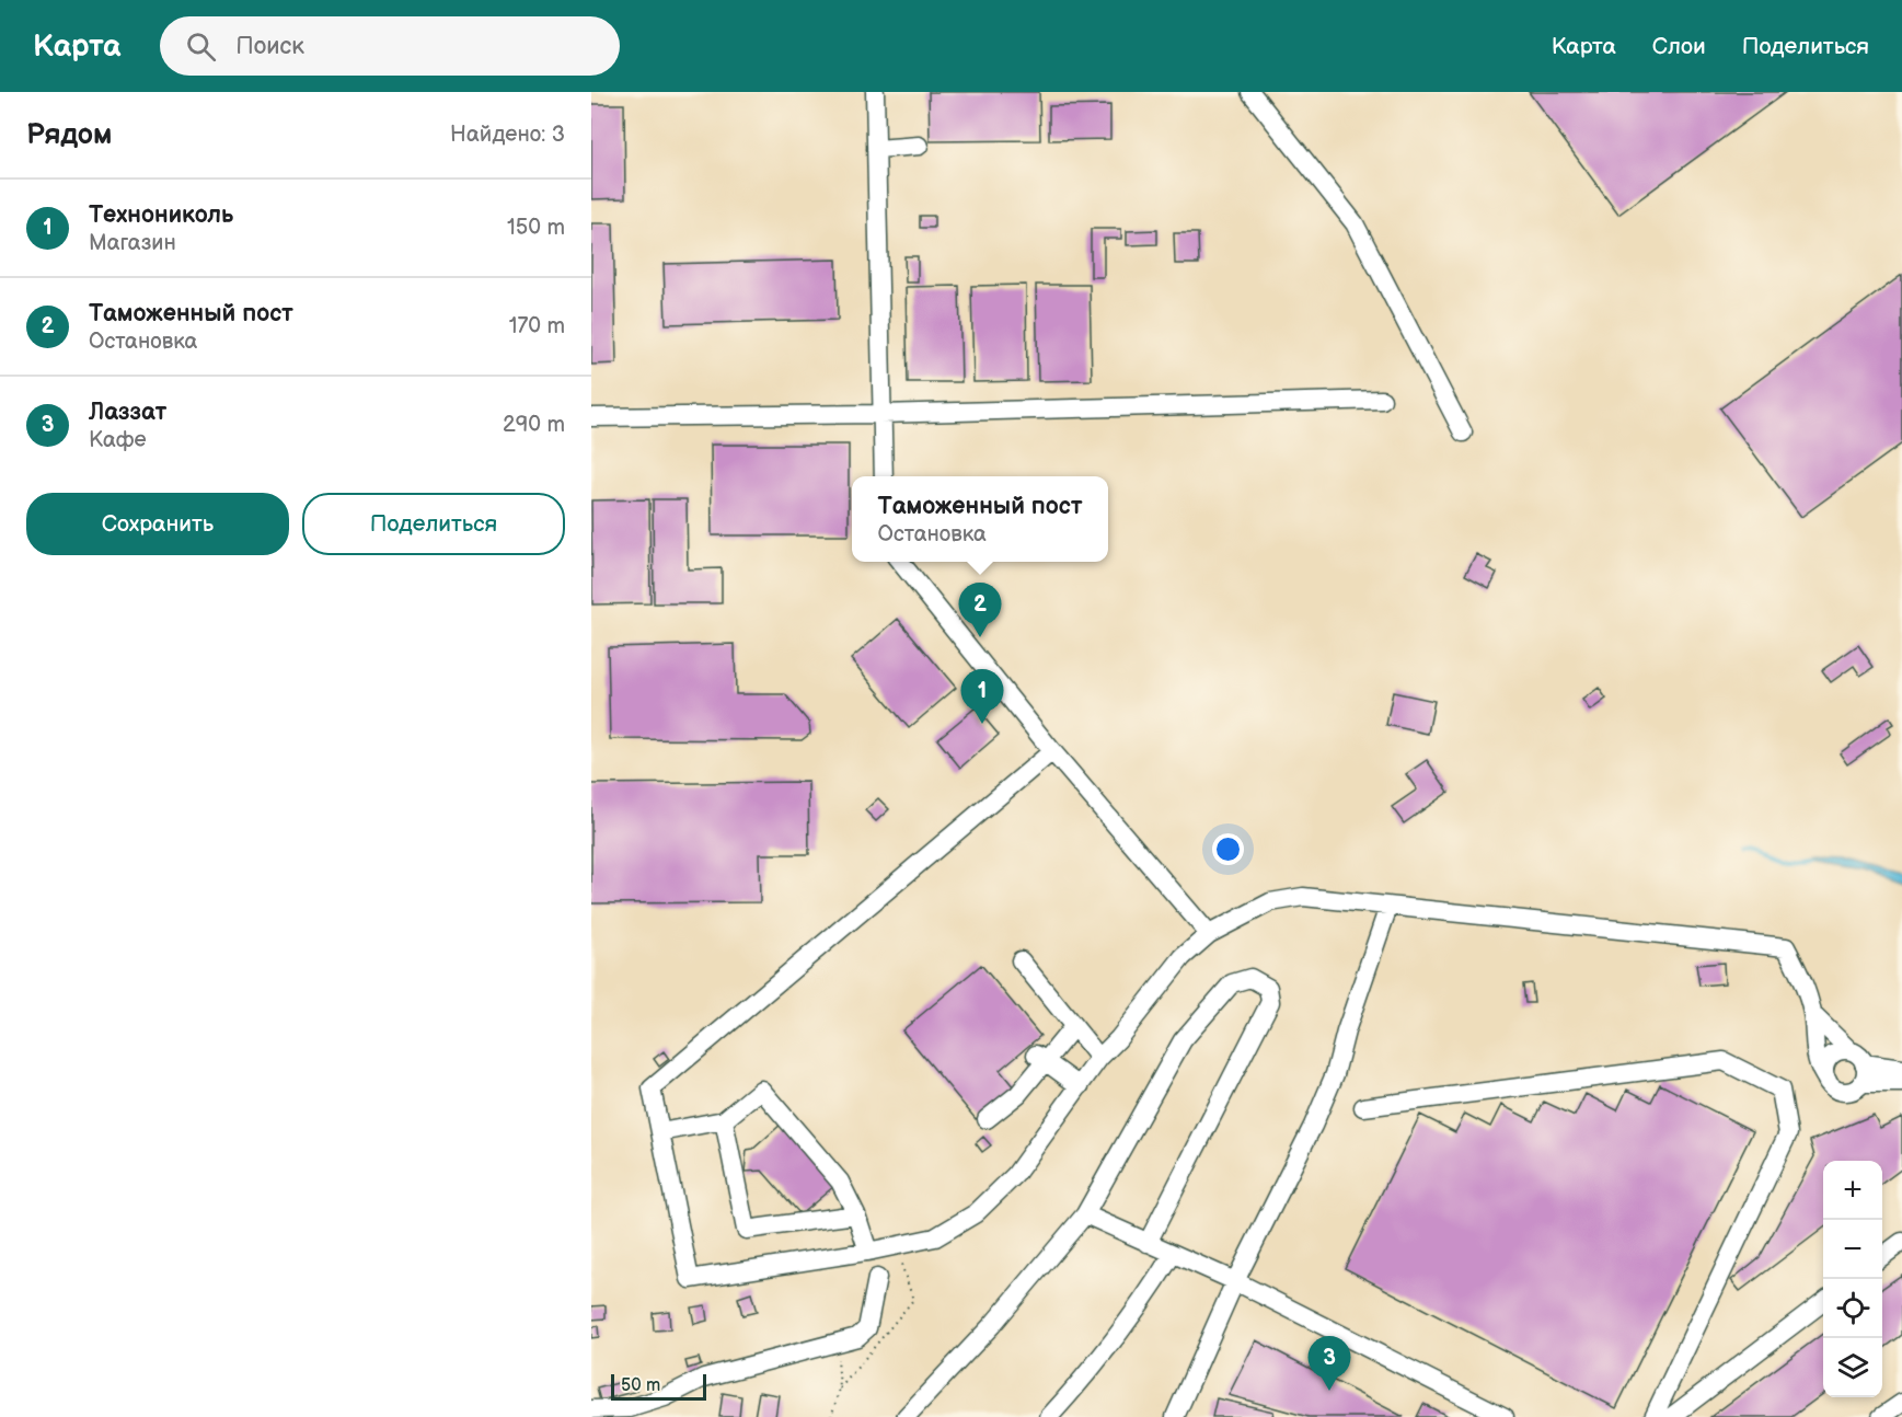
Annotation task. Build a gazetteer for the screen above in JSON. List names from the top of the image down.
{
  "scale_bar": "50 m",
  "page": {
    "header": "Карта",
    "search": "Поиск",
    "nav": ["Карта", "Слои", "Поделиться"],
    "heading": ["Рядом", "Найдено: 3"],
    "list": [
      {
        "mark": "1",
        "name": "Технониколь",
        "note": "Магазин",
        "value": "150 m"
      },
      {
        "mark": "2",
        "name": "Таможенный пост",
        "note": "Остановка",
        "value": "170 m"
      },
      {
        "mark": "3",
        "name": "Лаззат",
        "note": "Кафе",
        "value": "290 m"
      }
    ],
    "buttons": ["Сохранить", "Поделиться"],
    "popup": ["Таможенный пост", "Остановка"],
    "pins": ["2", "1", "3"],
    "map_buttons": ["+", "−"],
    "scale": "50 m"
  }
}
